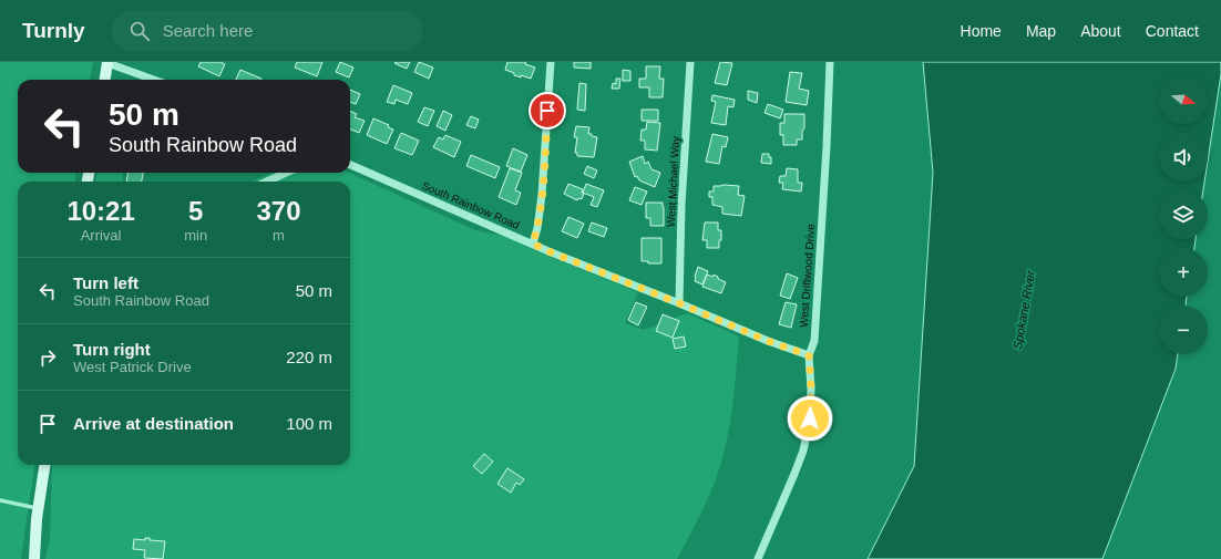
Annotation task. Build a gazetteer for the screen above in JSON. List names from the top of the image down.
{
  "streets": {
    "street": ["West Michael Way", "South Rainbow Road", "West Driftwood Drive"]
  },
  "crossings": [
    ["West Michael Way", "South Rainbow Road"],
    ["South Rainbow Road", "West Driftwood Drive"]
  ],
  "water": ["Spokane River"],
  "north": "right",
  "page": {
    "header": "Turnly",
    "search": "Search here",
    "nav": [
      "Home",
      "Map",
      "About",
      "Contact"
    ],
    "map_buttons": ["+", "−"],
    "turn": ["50 m", "South Rainbow Road"],
    "eta": [
      "10:21",
      "Arrival",
      "5",
      "min",
      "370",
      "m"
    ],
    "list": [
      {
        "name": "Turn left",
        "note": "South Rainbow Road",
        "value": "50 m"
      },
      {
        "name": "Turn right",
        "note": "West Patrick Drive",
        "value": "220 m"
      },
      {
        "name": "Arrive at destination",
        "value": "100 m"
      }
    ]
  }
}
